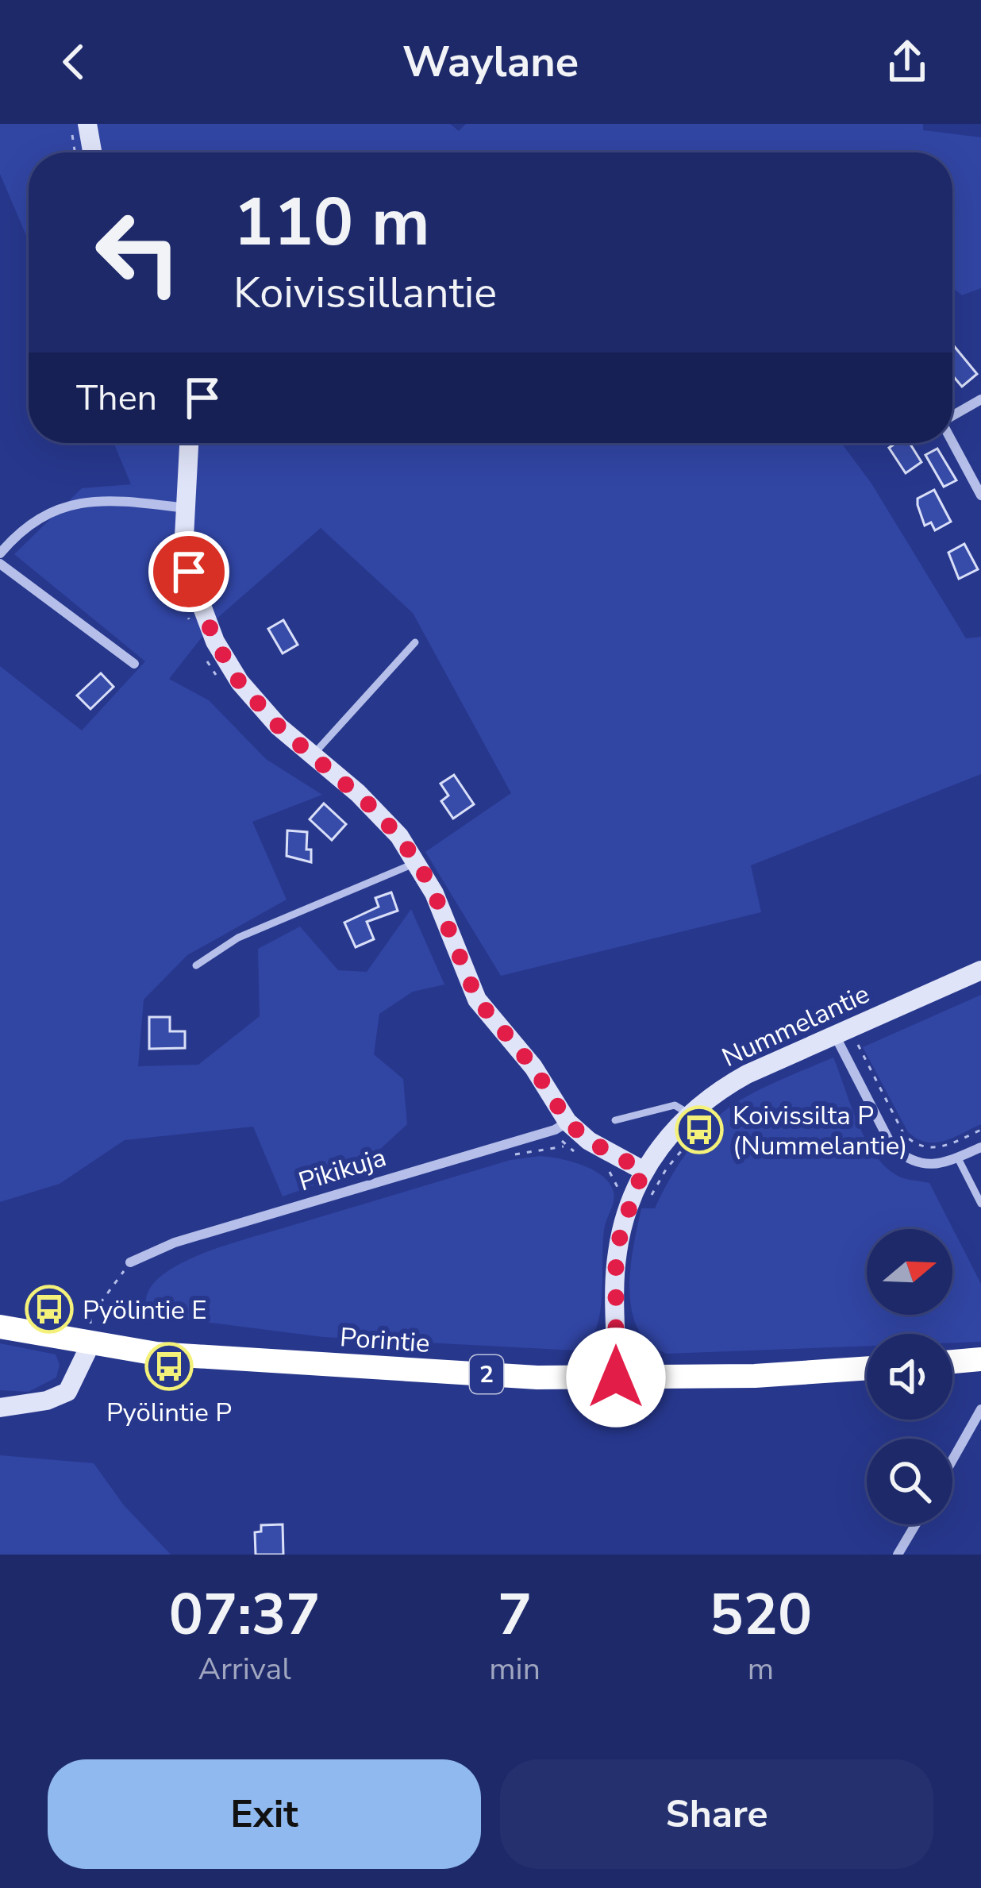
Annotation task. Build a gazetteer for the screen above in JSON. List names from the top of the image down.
{
  "streets": {
    "highway": ["Porintie", "2"],
    "street": ["Nummelantie", "Pikikuja"]
  },
  "crossings": [
    ["Nummelantie", "Porintie"]
  ],
  "places": {
    "bus stop": ["Koivissilta P (Nummelantie)", "Pyölintie E", "Pyölintie P"]
  },
  "north": "right",
  "page": {
    "header": "Waylane",
    "turn": ["110 m", "Koivissillantie"],
    "then": "Then",
    "eta": [
      "07:37",
      "Arrival",
      "7",
      "min",
      "520",
      "m"
    ],
    "buttons": ["Exit", "Share"]
  }
}
